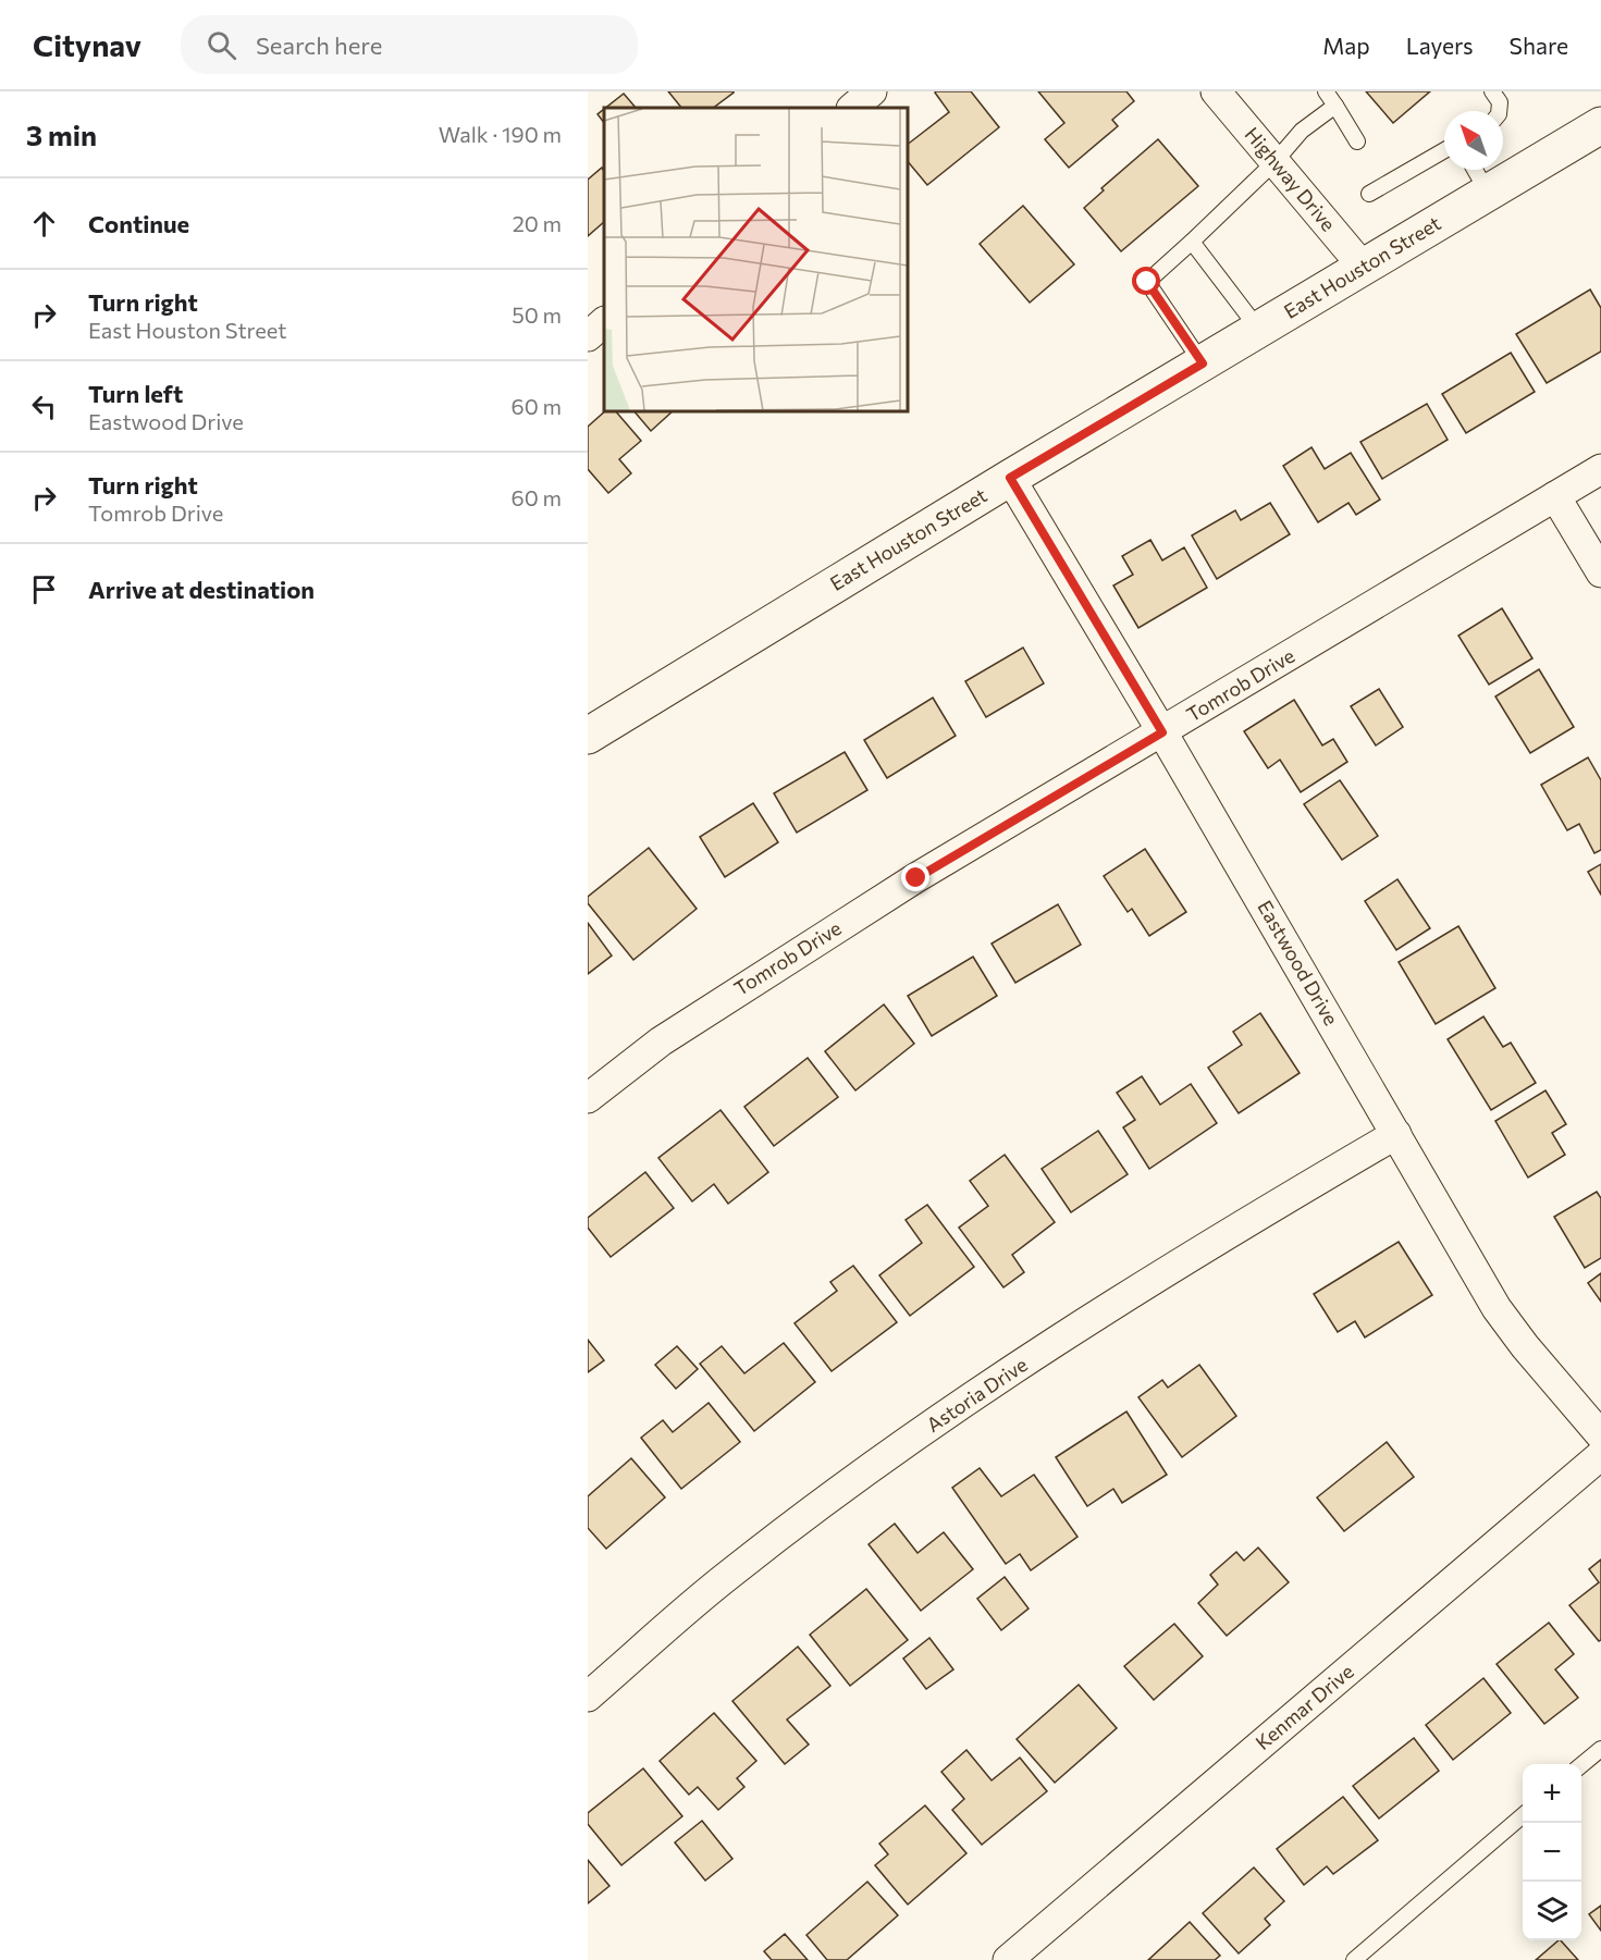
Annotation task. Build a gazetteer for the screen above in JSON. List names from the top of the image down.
{
  "streets": {
    "main road": ["East Houston Street"],
    "street": [
      "Highway Drive",
      "Tomrob Drive",
      "Eastwood Drive",
      "Astoria Drive",
      "Kenmar Drive"
    ]
  },
  "crossings": [
    ["Highway Drive", "East Houston Street"],
    ["East Houston Street", "Eastwood Drive"],
    ["Tomrob Drive", "Eastwood Drive"],
    ["Eastwood Drive", "Astoria Drive"]
  ],
  "north": "top left",
  "page": {
    "header": "Citynav",
    "search": "Search here",
    "nav": ["Map", "Layers", "Share"],
    "heading": ["3 min", "Walk · 190 m"],
    "list": [
      ["Continue", "20 m"],
      ["Turn right", "East Houston Street", "50 m"],
      ["Turn left", "Eastwood Drive", "60 m"],
      ["Turn right", "Tomrob Drive", "60 m"],
      "Arrive at destination"
    ],
    "map_buttons": ["+", "−"]
  }
}
